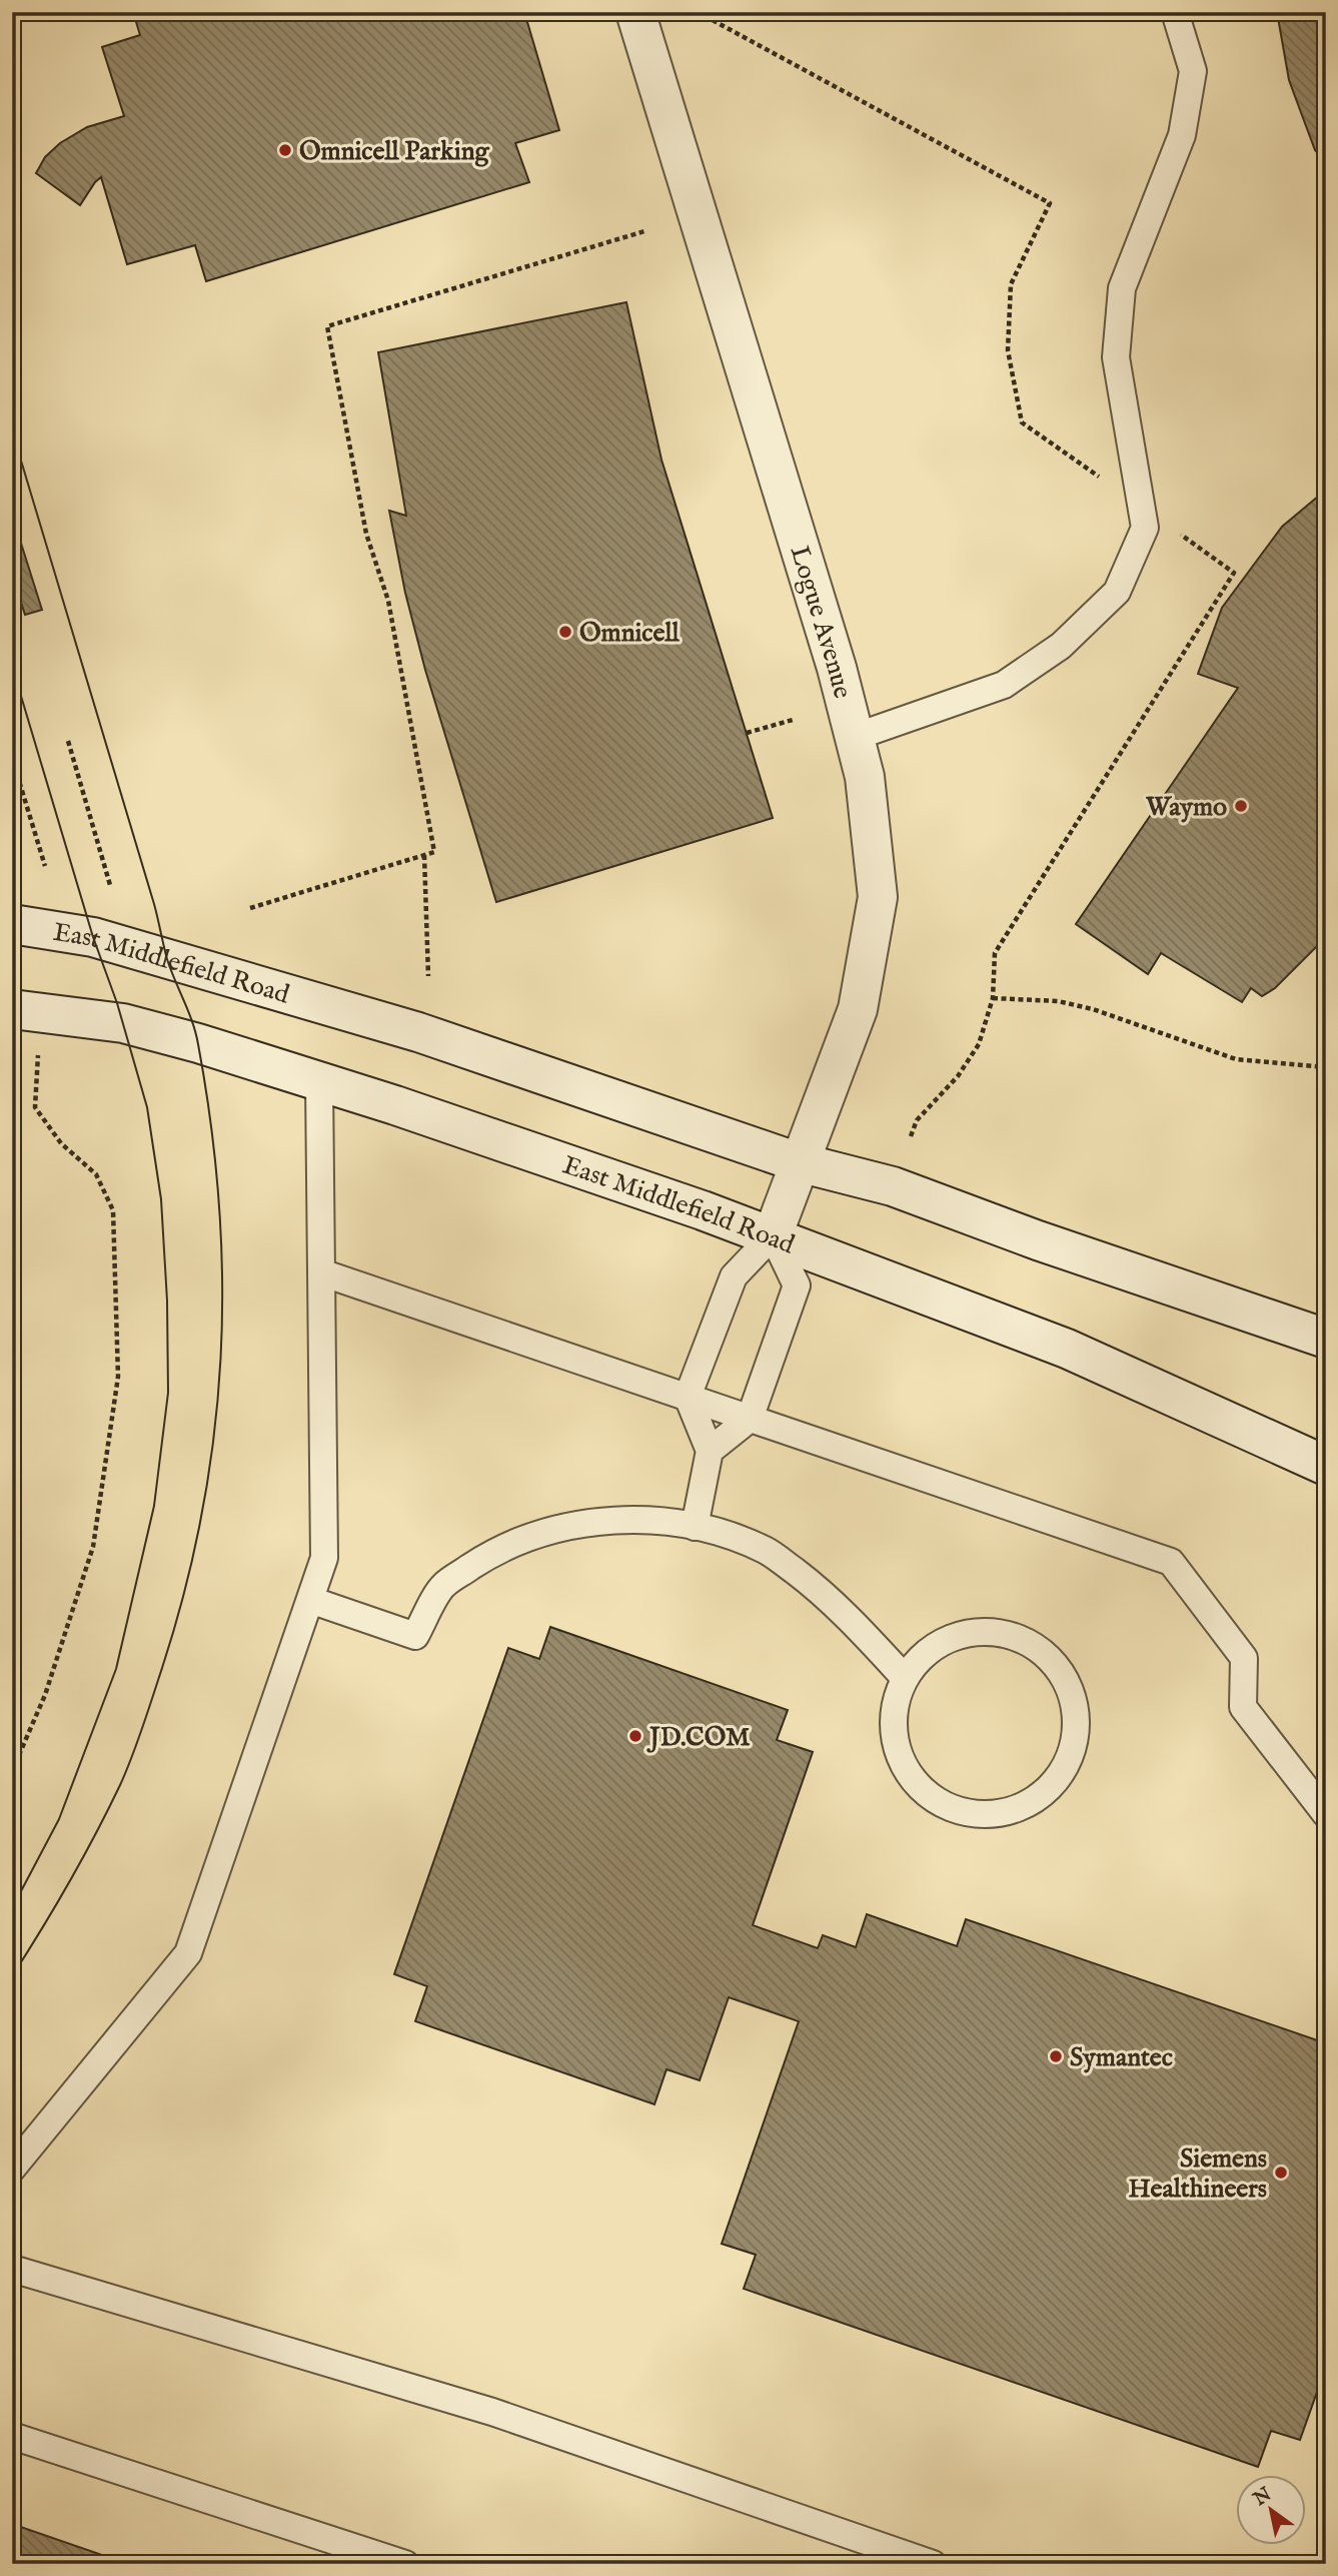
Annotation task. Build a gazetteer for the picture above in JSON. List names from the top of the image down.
{
  "streets": {
    "main road": ["Logue Avenue", "East Middlefield Road"]
  },
  "crossings": [
    ["Logue Avenue", "East Middlefield Road"]
  ],
  "places": [
    "Omnicell Parking",
    "Omnicell",
    "Waymo",
    "JD.COM",
    "Symantec",
    "Siemens Healthineers"
  ],
  "north": "top left"
}
